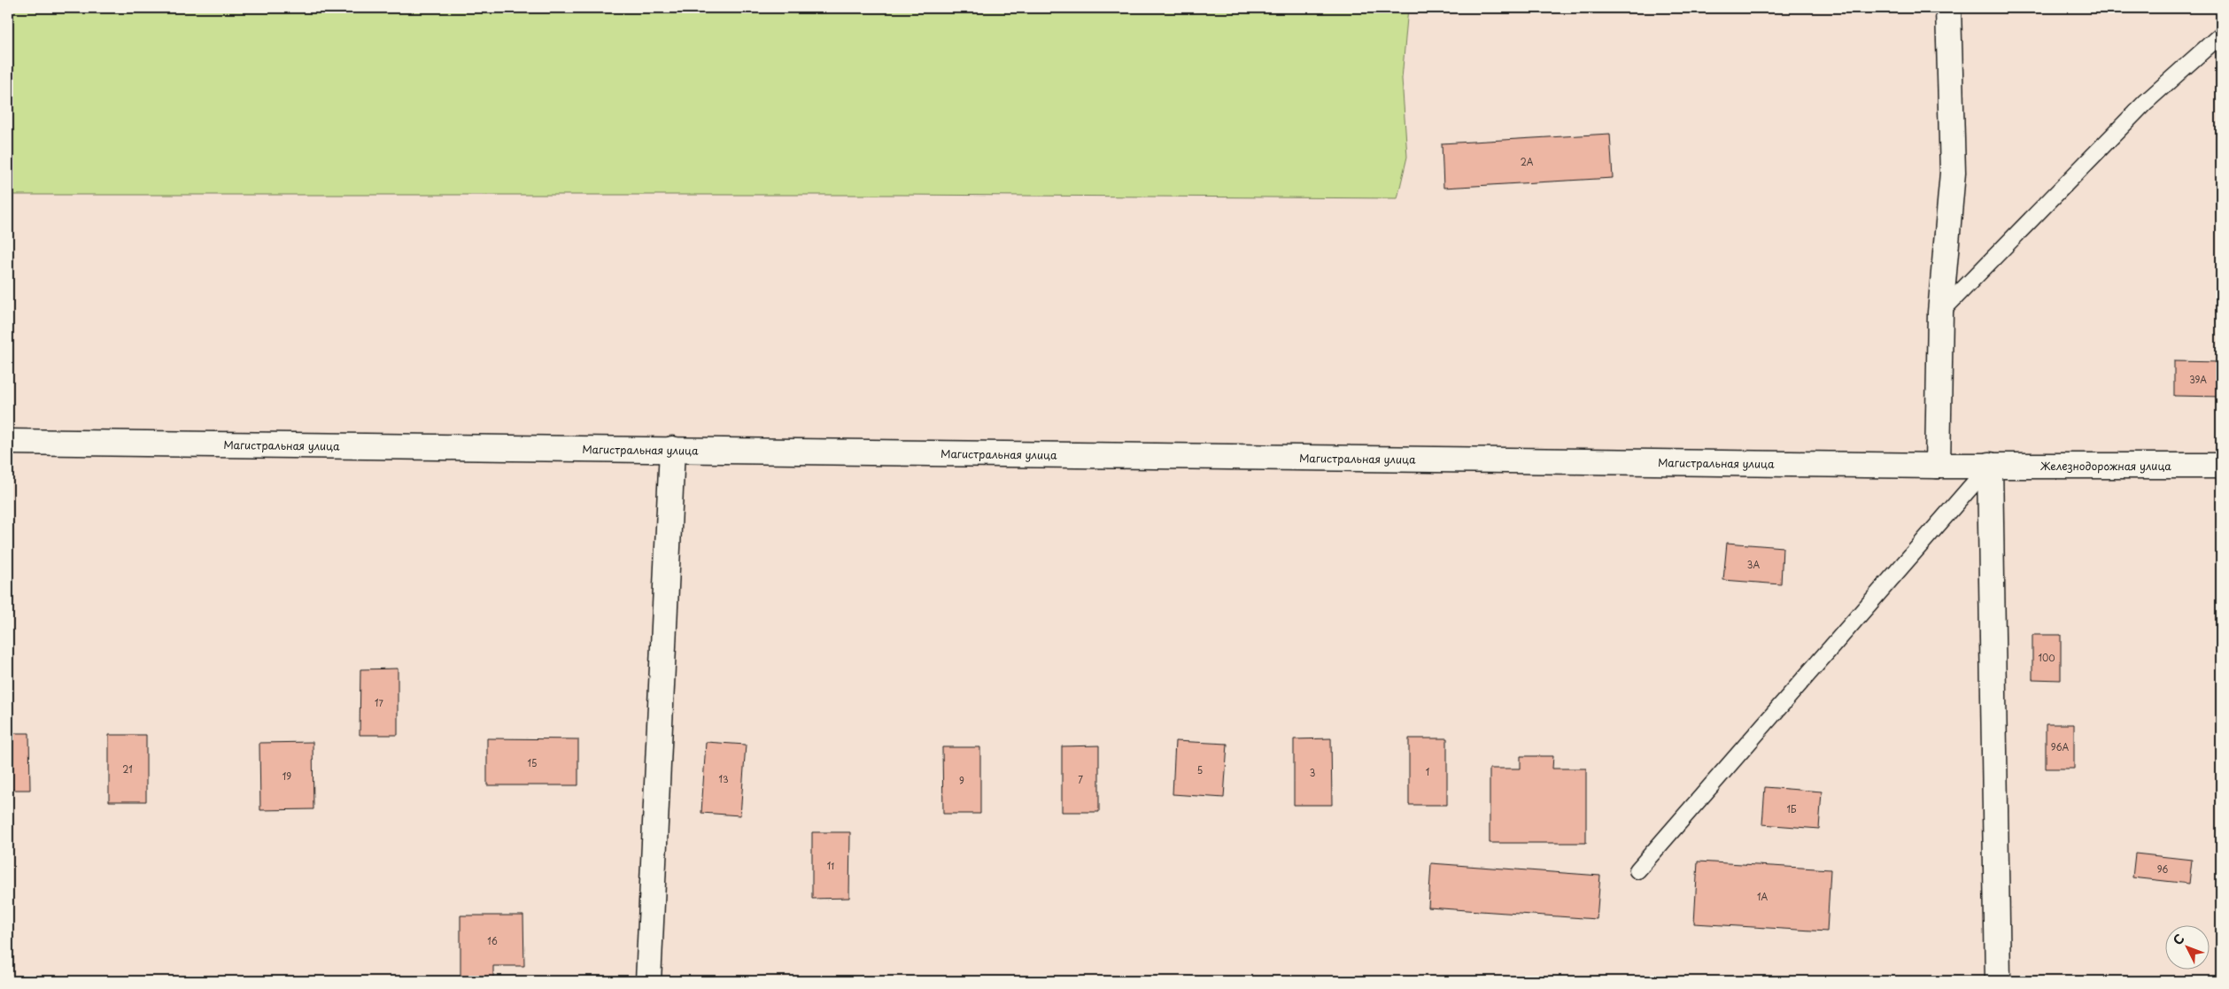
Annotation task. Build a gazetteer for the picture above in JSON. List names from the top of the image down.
{
  "streets": {
    "main road": ["Магистральная улица", "Железнодорожная улица"]
  },
  "crossings": [
    ["Магистральная улица", "Железнодорожная улица"]
  ],
  "house_numbers": [
    "2А",
    "39А",
    "3А",
    "100",
    "17",
    "96А",
    "15",
    "21",
    "5",
    "1",
    "3",
    "19",
    "13",
    "7",
    "9",
    "1Б",
    "11",
    "96",
    "1А",
    "16"
  ],
  "north": "top left"
}
